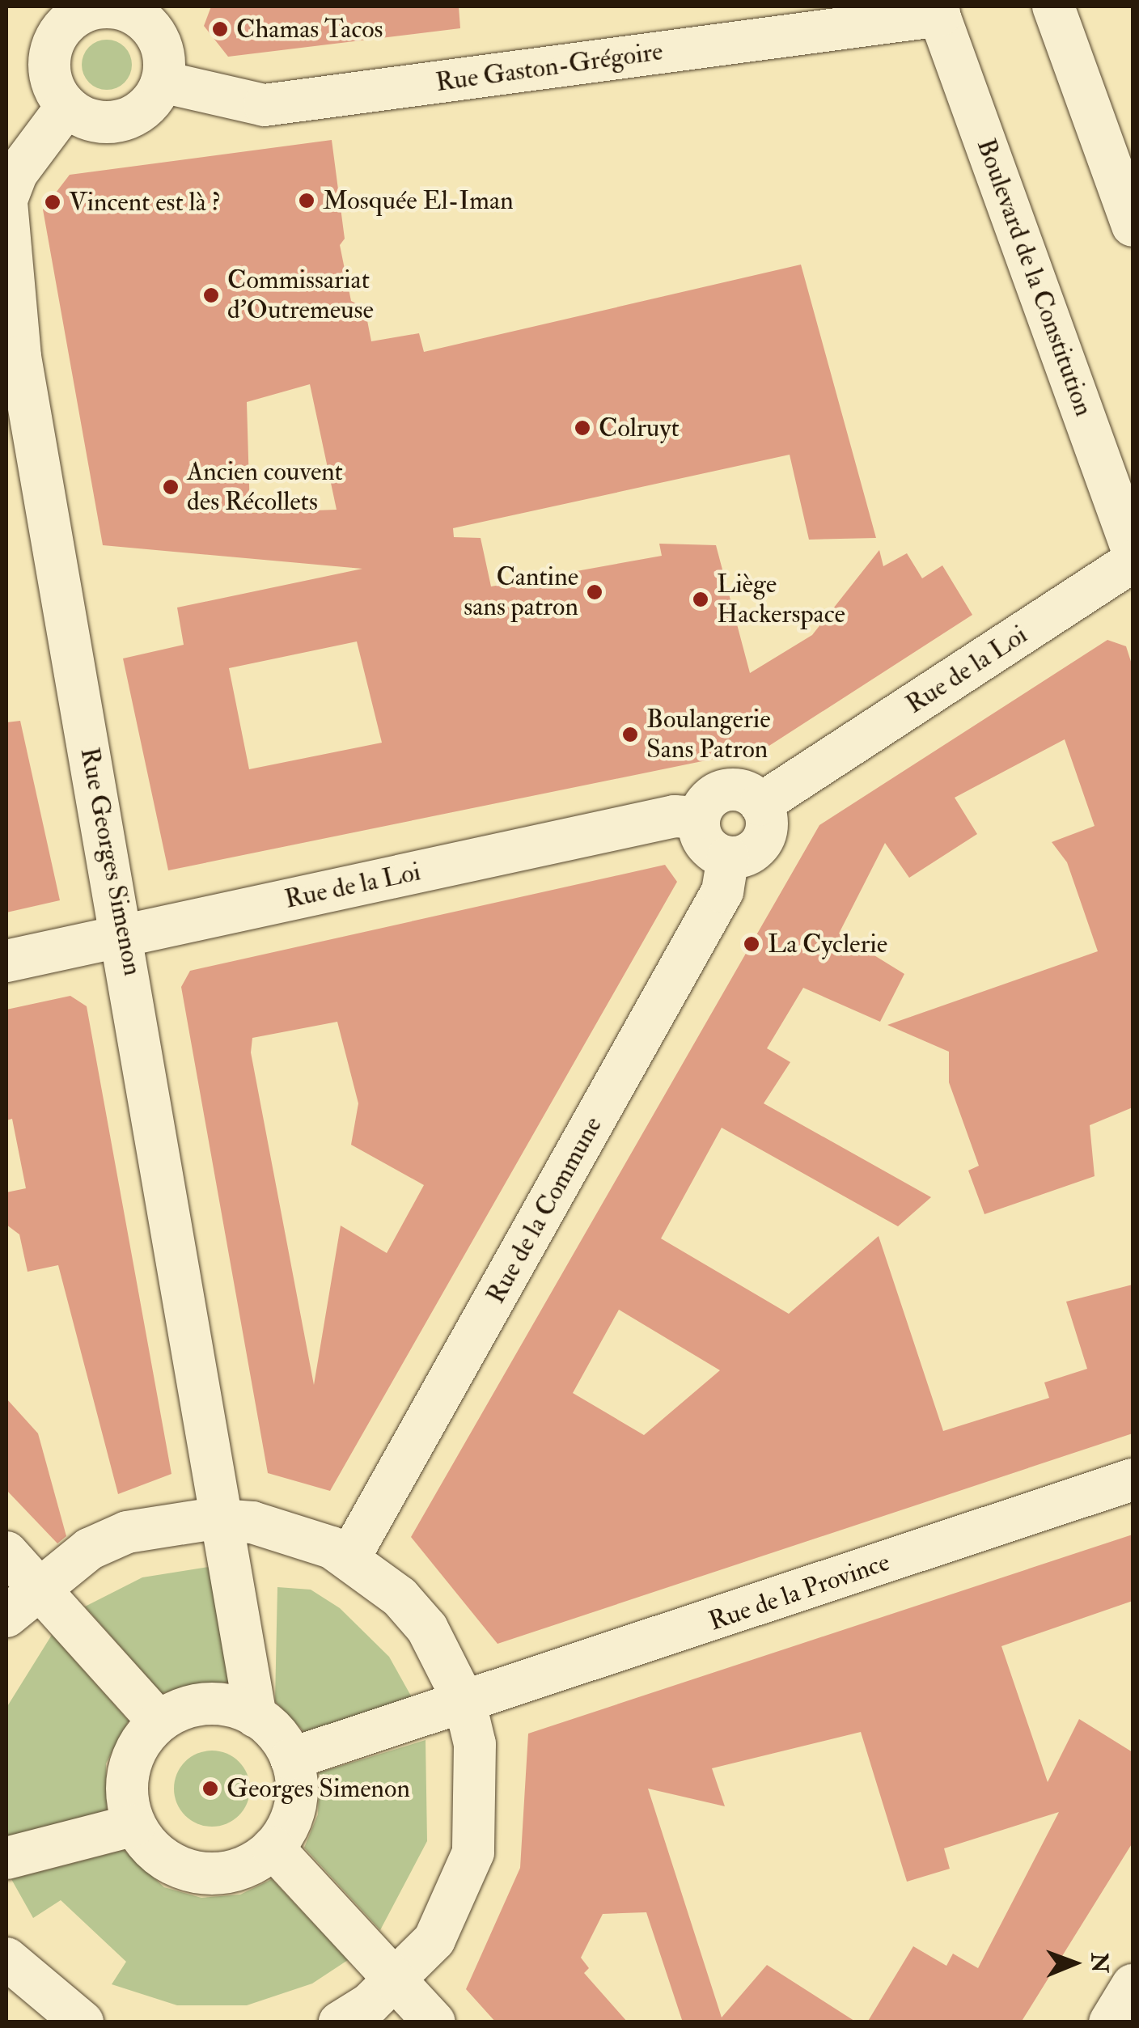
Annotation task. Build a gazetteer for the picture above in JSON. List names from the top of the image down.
{
  "streets": {
    "street": [
      "Rue Gaston-Grégoire",
      "Boulevard de la Constitution",
      "Rue de la Loi",
      "Rue Georges Simenon",
      "Rue de la Commune",
      "Rue de la Province"
    ]
  },
  "crossings": [
    ["Rue Gaston-Grégoire", "Boulevard de la Constitution"],
    ["Rue Gaston-Grégoire", "Rue Georges Simenon"],
    ["Rue de la Loi", "Rue Georges Simenon"],
    ["Rue de la Loi", "Rue de la Commune"],
    ["Rue Georges Simenon", "Rue de la Province"]
  ],
  "places": [
    "Chamas Tacos",
    "Mosquée El-Iman",
    "Vincent est là ?",
    "Commissariat d'Outremeuse",
    "Colruyt",
    "Ancien couvent des Récollets",
    "Cantine sans patron",
    "Liège Hackerspace",
    "Boulangerie Sans Patron",
    "La Cyclerie",
    "Georges Simenon"
  ],
  "north": "right"
}
